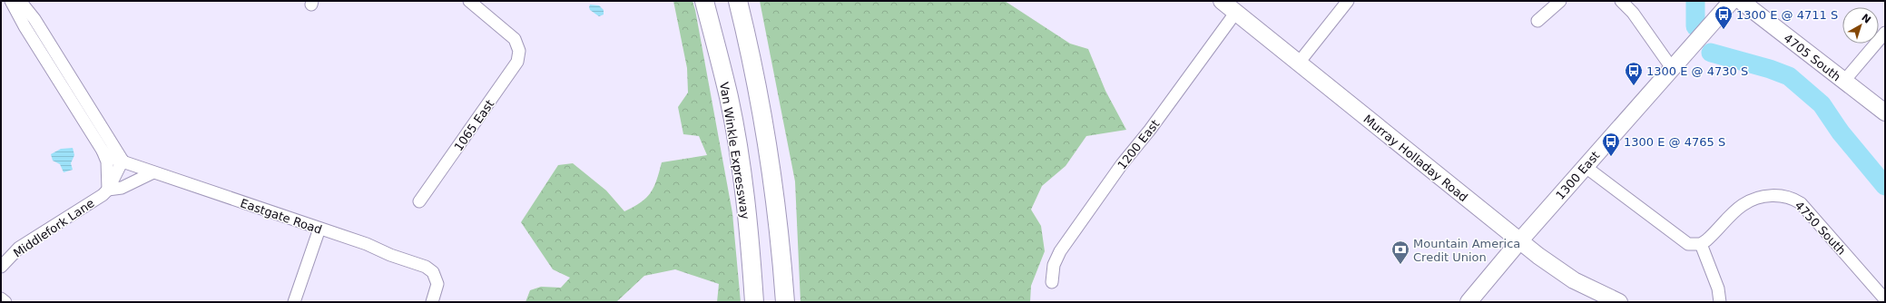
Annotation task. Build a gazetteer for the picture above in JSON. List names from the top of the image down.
{
  "streets": {
    "main road": [
      "4705 South",
      "Van Winkle Expressway",
      "Murray Holladay Road",
      "1300 East"
    ],
    "street": [
      "1065 East",
      "1200 East",
      "Eastgate Road",
      "Middlefork Lane",
      "4750 South"
    ]
  },
  "crossings": [
    ["1200 East", "Murray Holladay Road"],
    ["Murray Holladay Road", "1300 East"],
    ["Eastgate Road", "Middlefork Lane"]
  ],
  "places": {
    "bus stop": ["1300 E @ 4711 S", "1300 E @ 4730 S", "1300 E @ 4765 S"],
    "bank": ["Mountain America Credit Union"]
  },
  "north": "top right"
}
